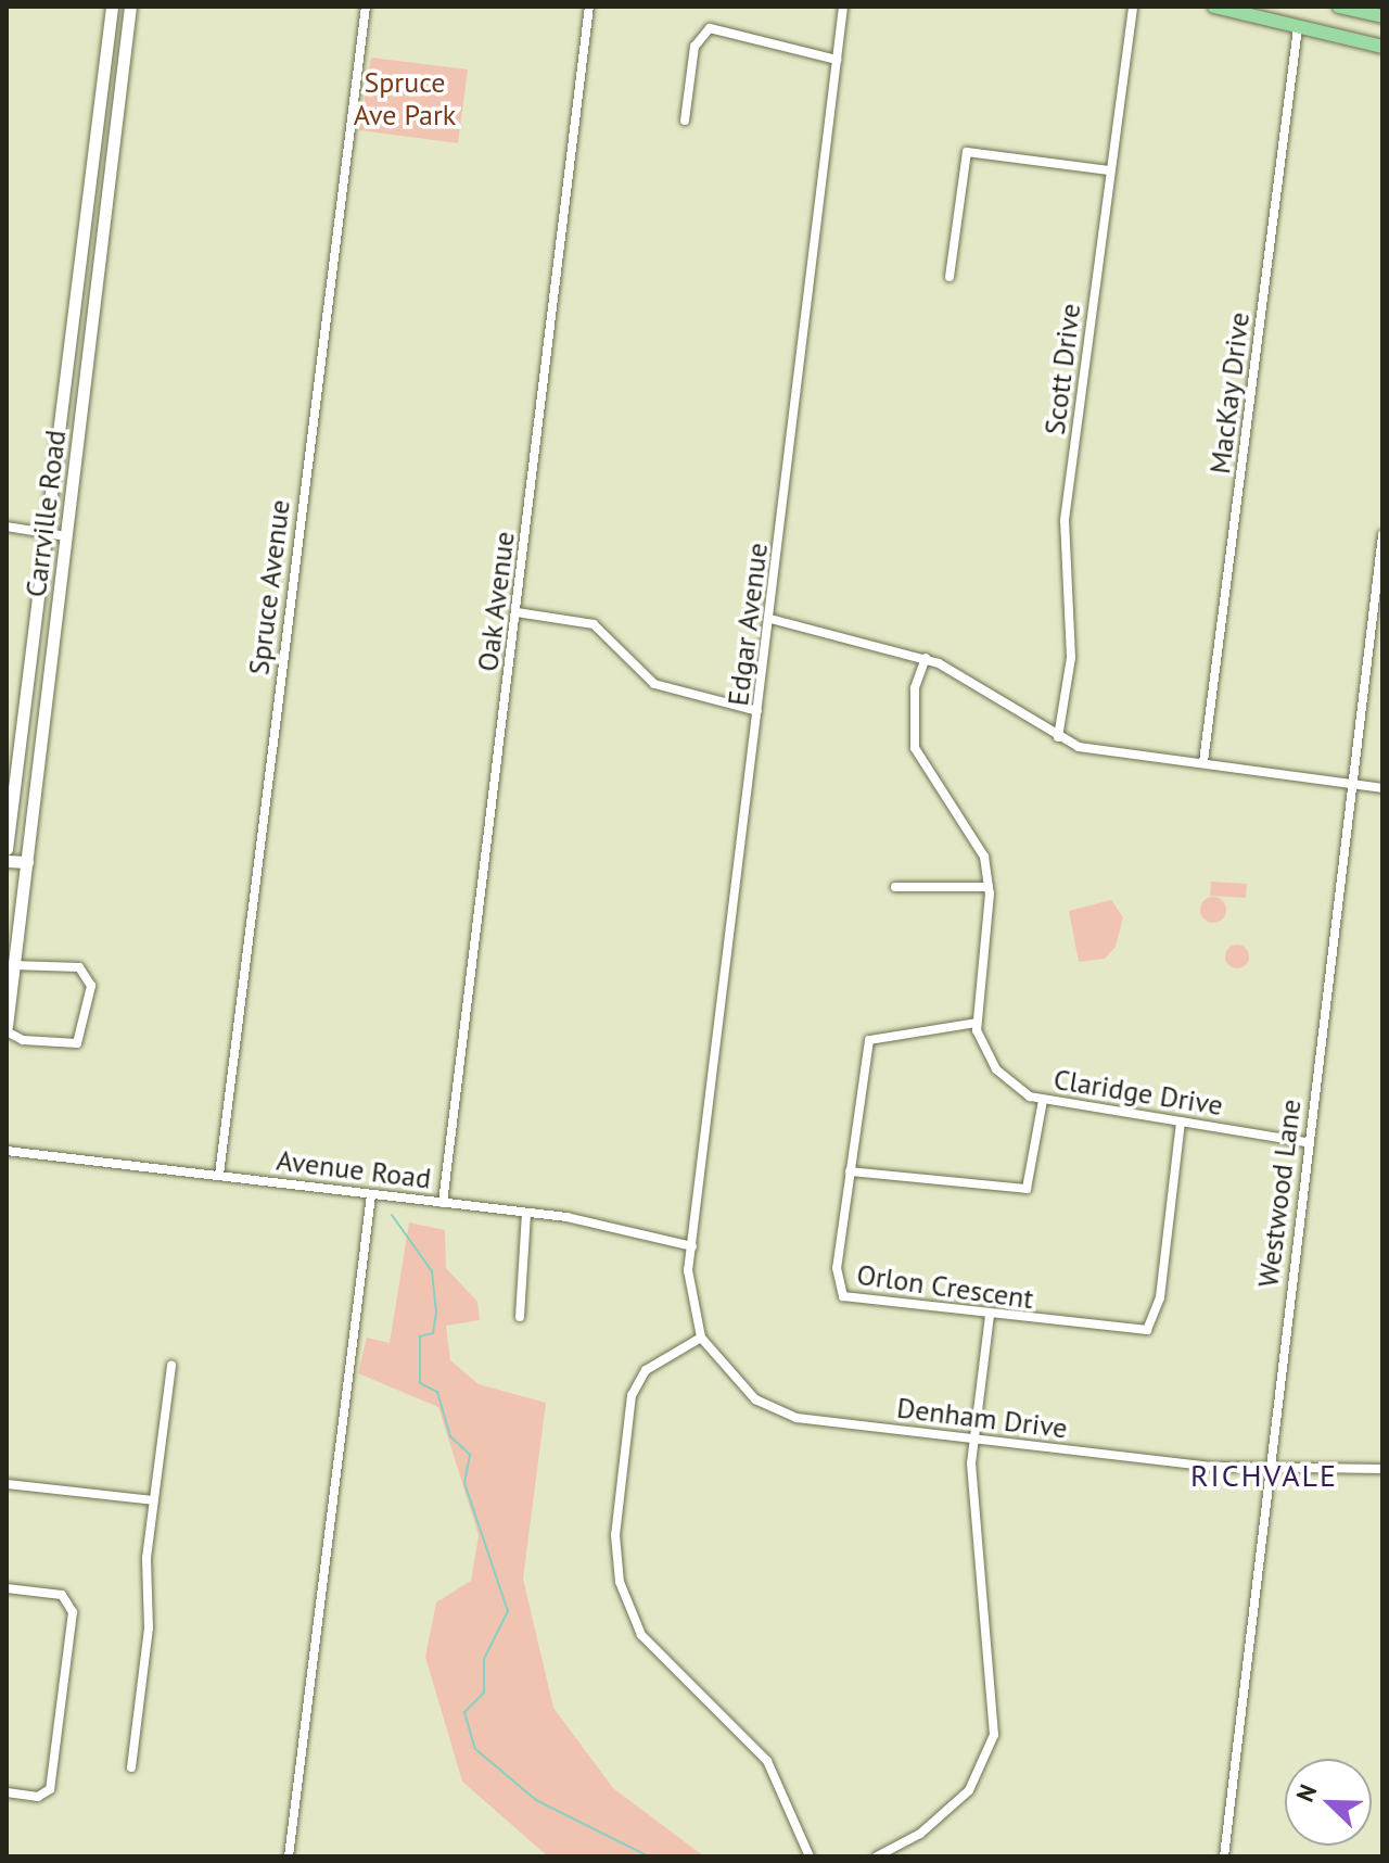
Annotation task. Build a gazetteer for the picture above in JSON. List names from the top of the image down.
{
  "streets": {
    "main road": ["Carrville Road"],
    "street": [
      "Scott Drive",
      "MacKay Drive",
      "Spruce Avenue",
      "Oak Avenue",
      "Edgar Avenue",
      "Claridge Drive",
      "Avenue Road",
      "Westwood Lane",
      "Orlon Crescent",
      "Denham Drive"
    ]
  },
  "crossings": [
    ["Spruce Avenue", "Avenue Road"],
    ["Oak Avenue", "Avenue Road"],
    ["Edgar Avenue", "Avenue Road"],
    ["Edgar Avenue", "Denham Drive"],
    ["Claridge Drive", "Westwood Lane"],
    ["Claridge Drive", "Orlon Crescent"],
    ["Avenue Road", "Denham Drive"],
    ["Westwood Lane", "Denham Drive"]
  ],
  "districts": ["RICHVALE"],
  "parks": ["Spruce Ave Park"],
  "north": "top left"
}
